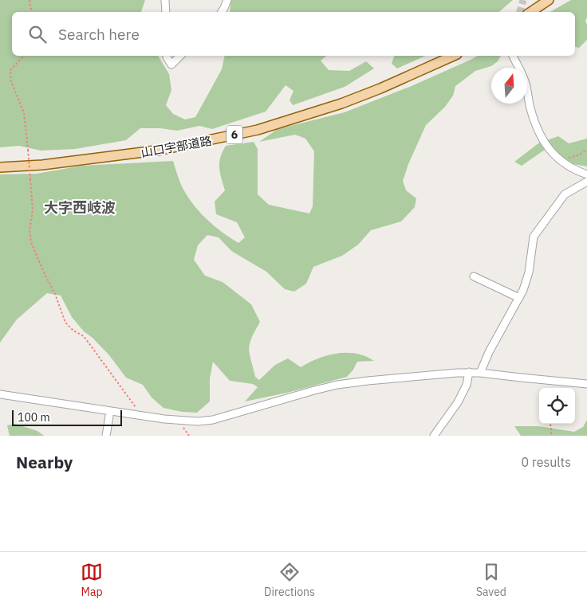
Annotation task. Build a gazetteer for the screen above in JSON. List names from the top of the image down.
{
  "streets": {
    "main road": ["6", "山口宇部道路"]
  },
  "districts": ["大字西岐波"],
  "scale_bar": "100 m",
  "north": "top",
  "page": {
    "search": "Search here",
    "scale": "100 m",
    "heading": ["Nearby", "0 results"],
    "nav": ["Map", "Directions", "Saved"]
  }
}
